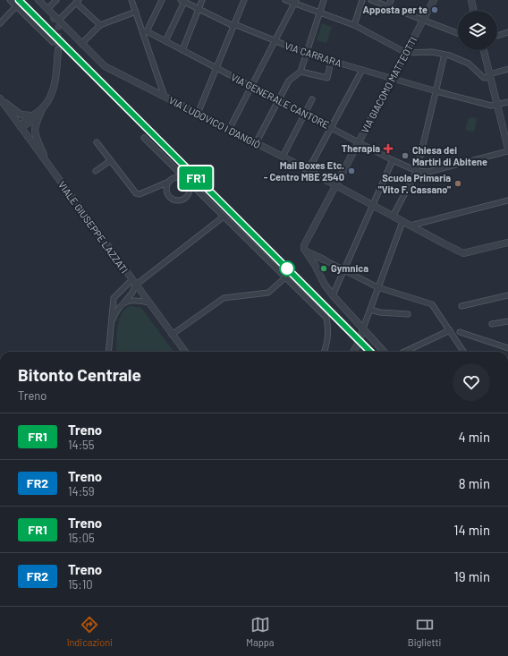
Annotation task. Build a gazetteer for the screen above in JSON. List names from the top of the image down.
{
  "streets": {
    "street": [
      "VIA CARRARA",
      "VIA GIACOMO MATTEOTTI",
      "VIA GENERALE CANTORE",
      "VIA LUDOVICO I D'ANGIÒ",
      "VIALE GIUSEPPE LAZZATI"
    ]
  },
  "crossings": [
    ["VIA CARRARA", "VIA GIACOMO MATTEOTTI"],
    ["VIA GIACOMO MATTEOTTI", "VIA GENERALE CANTORE"],
    ["VIA GIACOMO MATTEOTTI", "VIA LUDOVICO I D'ANGIÒ"],
    ["VIA GENERALE CANTORE", "VIA LUDOVICO I D'ANGIÒ"]
  ],
  "places": {
    "other": [
      "Apposta per te",
      "Chiesa dei Martiri di Abitene",
      "Mail Boxes Etc. - Centro MBE 2540",
      "Scuola Primaria \"Vito F. Cassano\"",
      "Gymnica"
    ],
    "health": ["Therapia"]
  },
  "page": {
    "on_map": "FR1",
    "heading": ["Bitonto Centrale", "Treno"],
    "list": [
      {
        "mark": "FR1",
        "name": "Treno",
        "note": "14:55",
        "value": "4 min"
      },
      {
        "mark": "FR2",
        "name": "Treno",
        "note": "14:59",
        "value": "8 min"
      },
      {
        "mark": "FR1",
        "name": "Treno",
        "note": "15:05",
        "value": "14 min"
      },
      {
        "mark": "FR2",
        "name": "Treno",
        "note": "15:10",
        "value": "19 min"
      }
    ],
    "tabs": ["Indicazioni", "Mappa", "Biglietti"]
  }
}
